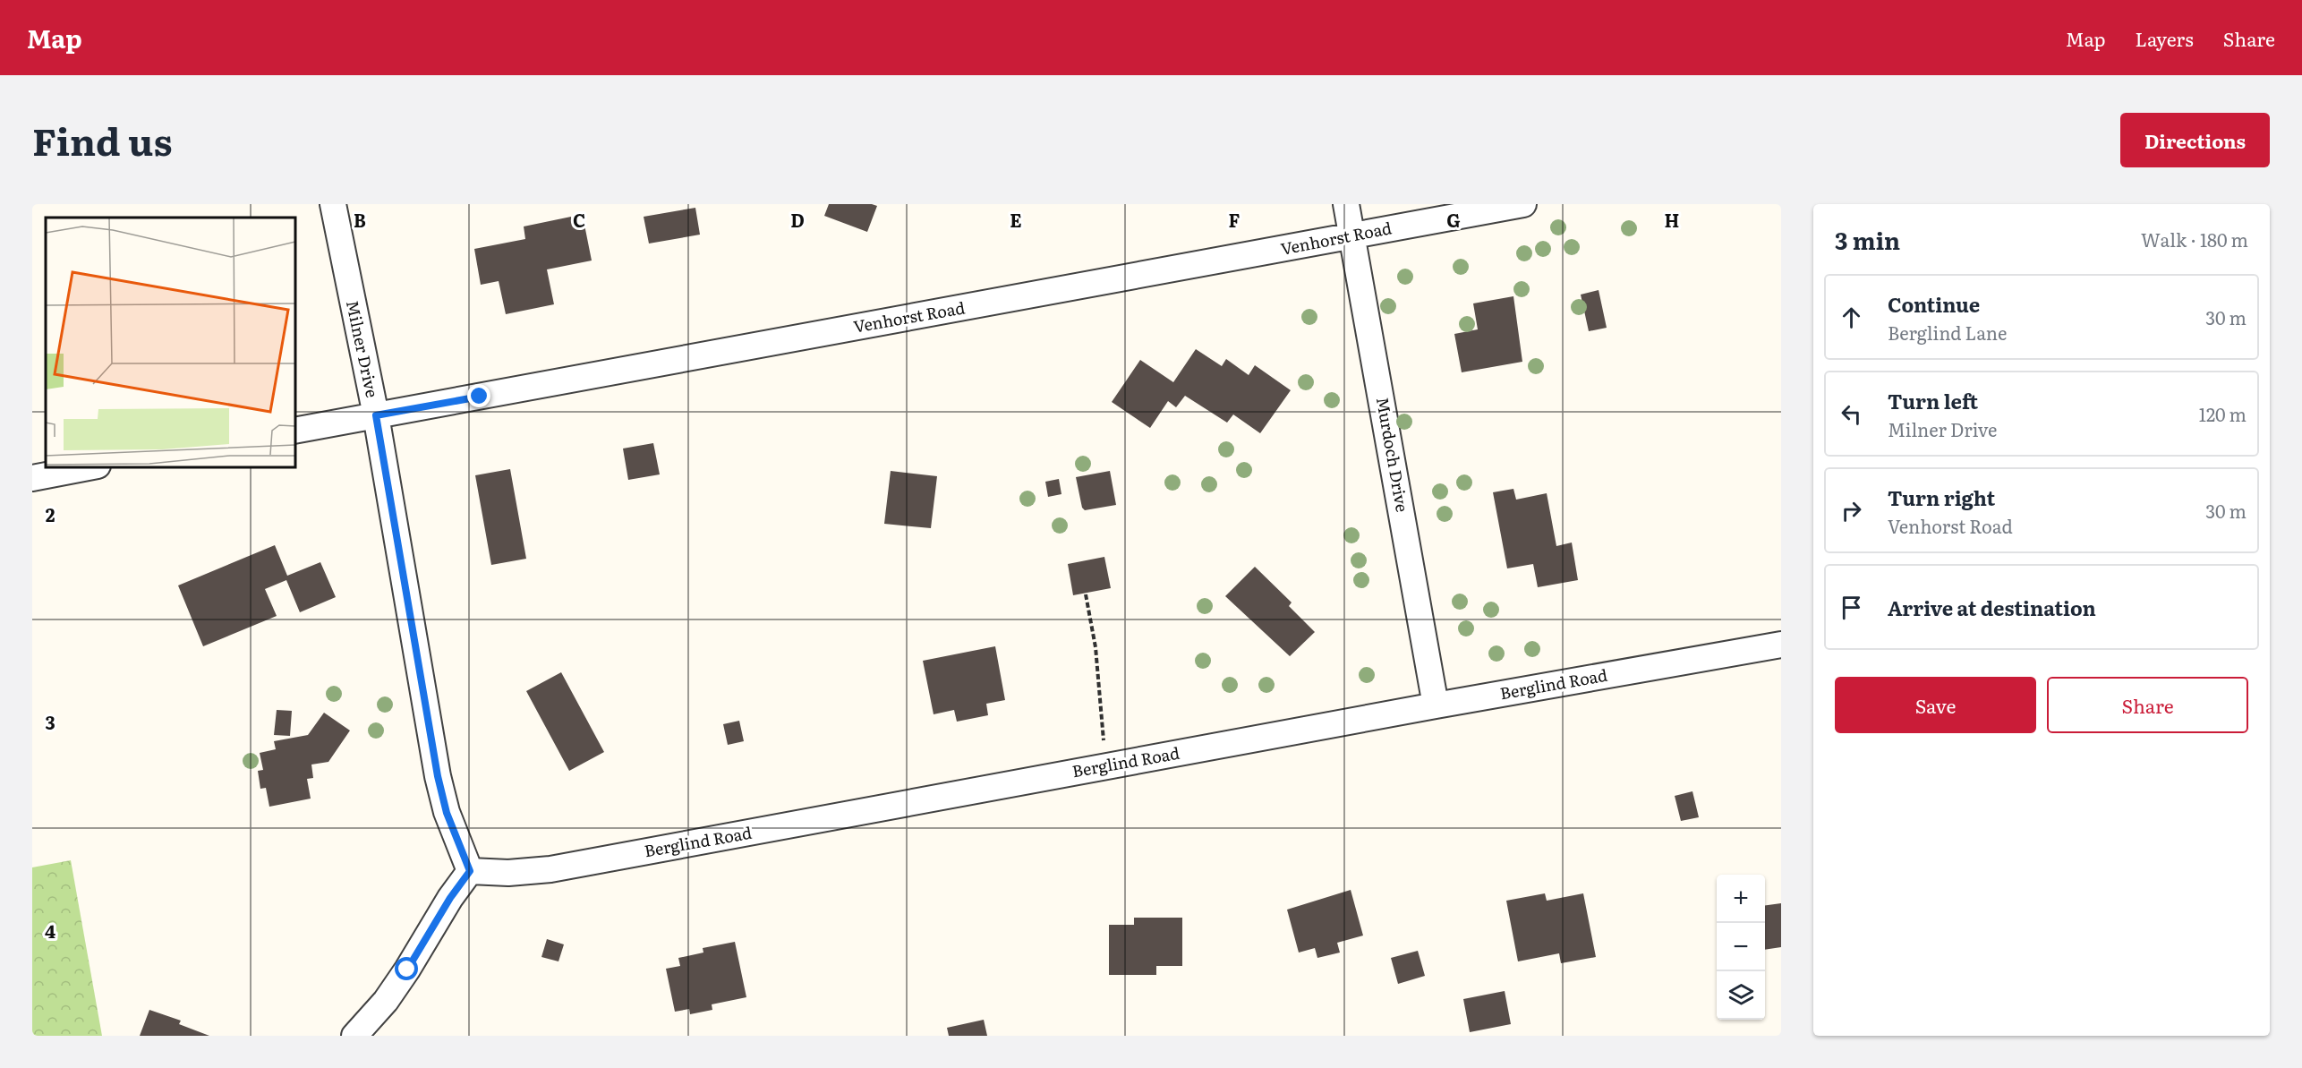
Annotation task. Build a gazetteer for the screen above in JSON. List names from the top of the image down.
{
  "streets": {
    "street": [
      "Venhorst Road",
      "Milner Drive",
      "Murdoch Drive",
      "Berglind Road"
    ]
  },
  "crossings": [
    ["Venhorst Road", "Milner Drive"],
    ["Venhorst Road", "Murdoch Drive"],
    ["Milner Drive", "Berglind Road"],
    ["Murdoch Drive", "Berglind Road"]
  ],
  "page": {
    "header": "Map",
    "nav": ["Map", "Layers", "Share"],
    "title": "Find us",
    "buttons": [
      "Directions",
      ["Save", "Share"]
    ],
    "heading": ["3 min", "Walk · 180 m"],
    "list": [
      ["Continue", "Berglind Lane", "30 m"],
      ["Turn left", "Milner Drive", "120 m"],
      ["Turn right", "Venhorst Road", "30 m"],
      "Arrive at destination"
    ],
    "map_buttons": ["+", "−"]
  },
  "grid": {
    "columns": [
      "B",
      "C",
      "D",
      "E",
      "F",
      "G",
      "H"
    ],
    "rows": ["2", "3", "4"]
  }
}
